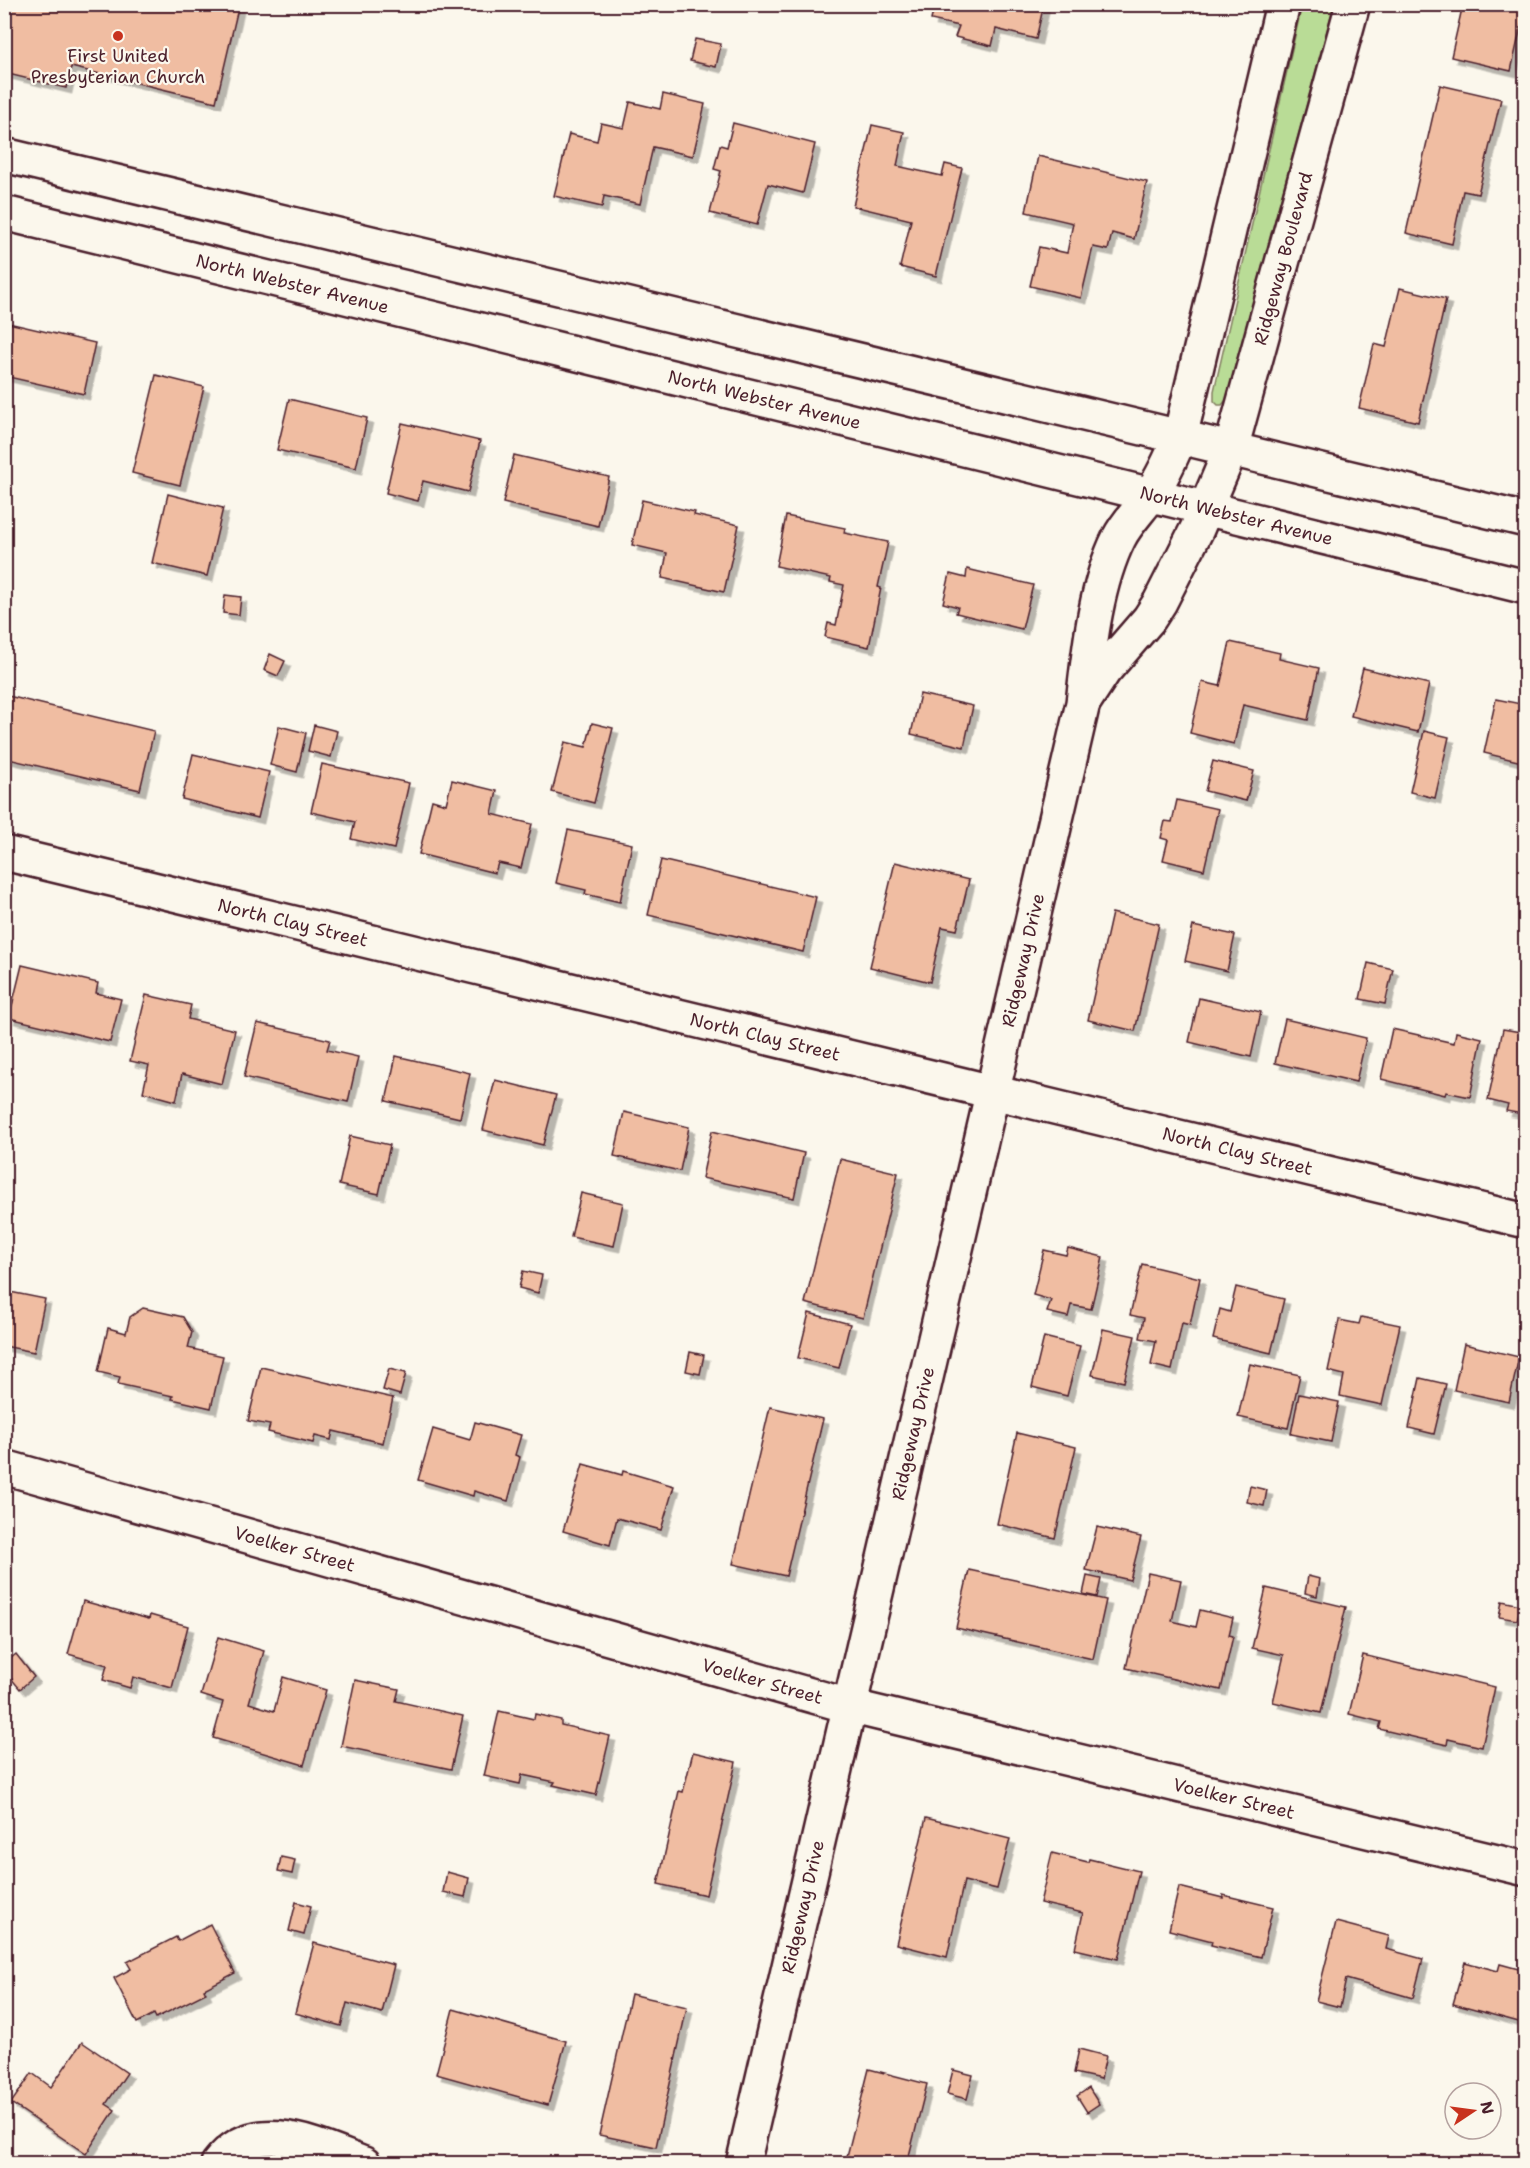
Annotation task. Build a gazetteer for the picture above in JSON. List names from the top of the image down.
{
  "streets": {
    "street": [
      "Ridgeway Boulevard",
      "North Webster Avenue",
      "North Clay Street",
      "Ridgeway Drive",
      "Voelker Street"
    ]
  },
  "crossings": [
    ["Ridgeway Boulevard", "North Webster Avenue"],
    ["Ridgeway Boulevard", "Ridgeway Drive"],
    ["North Webster Avenue", "Ridgeway Drive"],
    ["North Clay Street", "Ridgeway Drive"],
    ["Ridgeway Drive", "Voelker Street"]
  ],
  "places": ["First United Presbyterian Church"],
  "north": "right"
}
